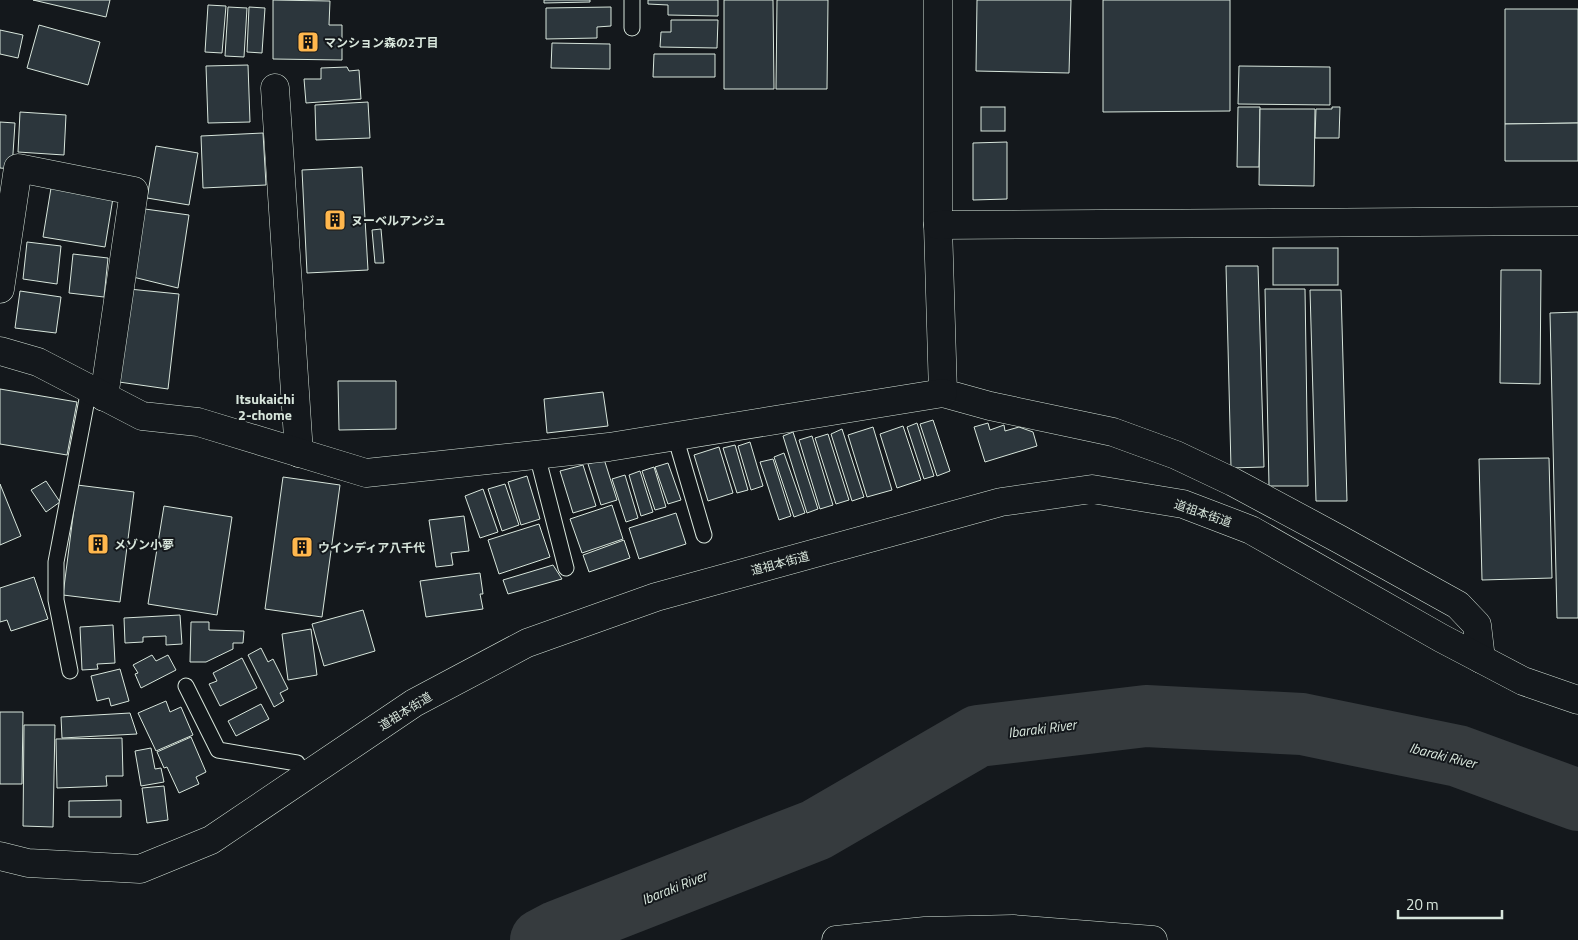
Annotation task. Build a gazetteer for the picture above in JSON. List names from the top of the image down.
{
  "streets": {
    "street": ["道祖本街道"]
  },
  "districts": ["Itsukaichi 2-chome"],
  "water": ["Ibaraki River"],
  "places": {
    "building": [
      "マンション森の2丁目",
      "ヌーベルアンジュ",
      "メゾン小夢",
      "ウインディア八千代"
    ]
  },
  "scale_bar": "20 m"
}
